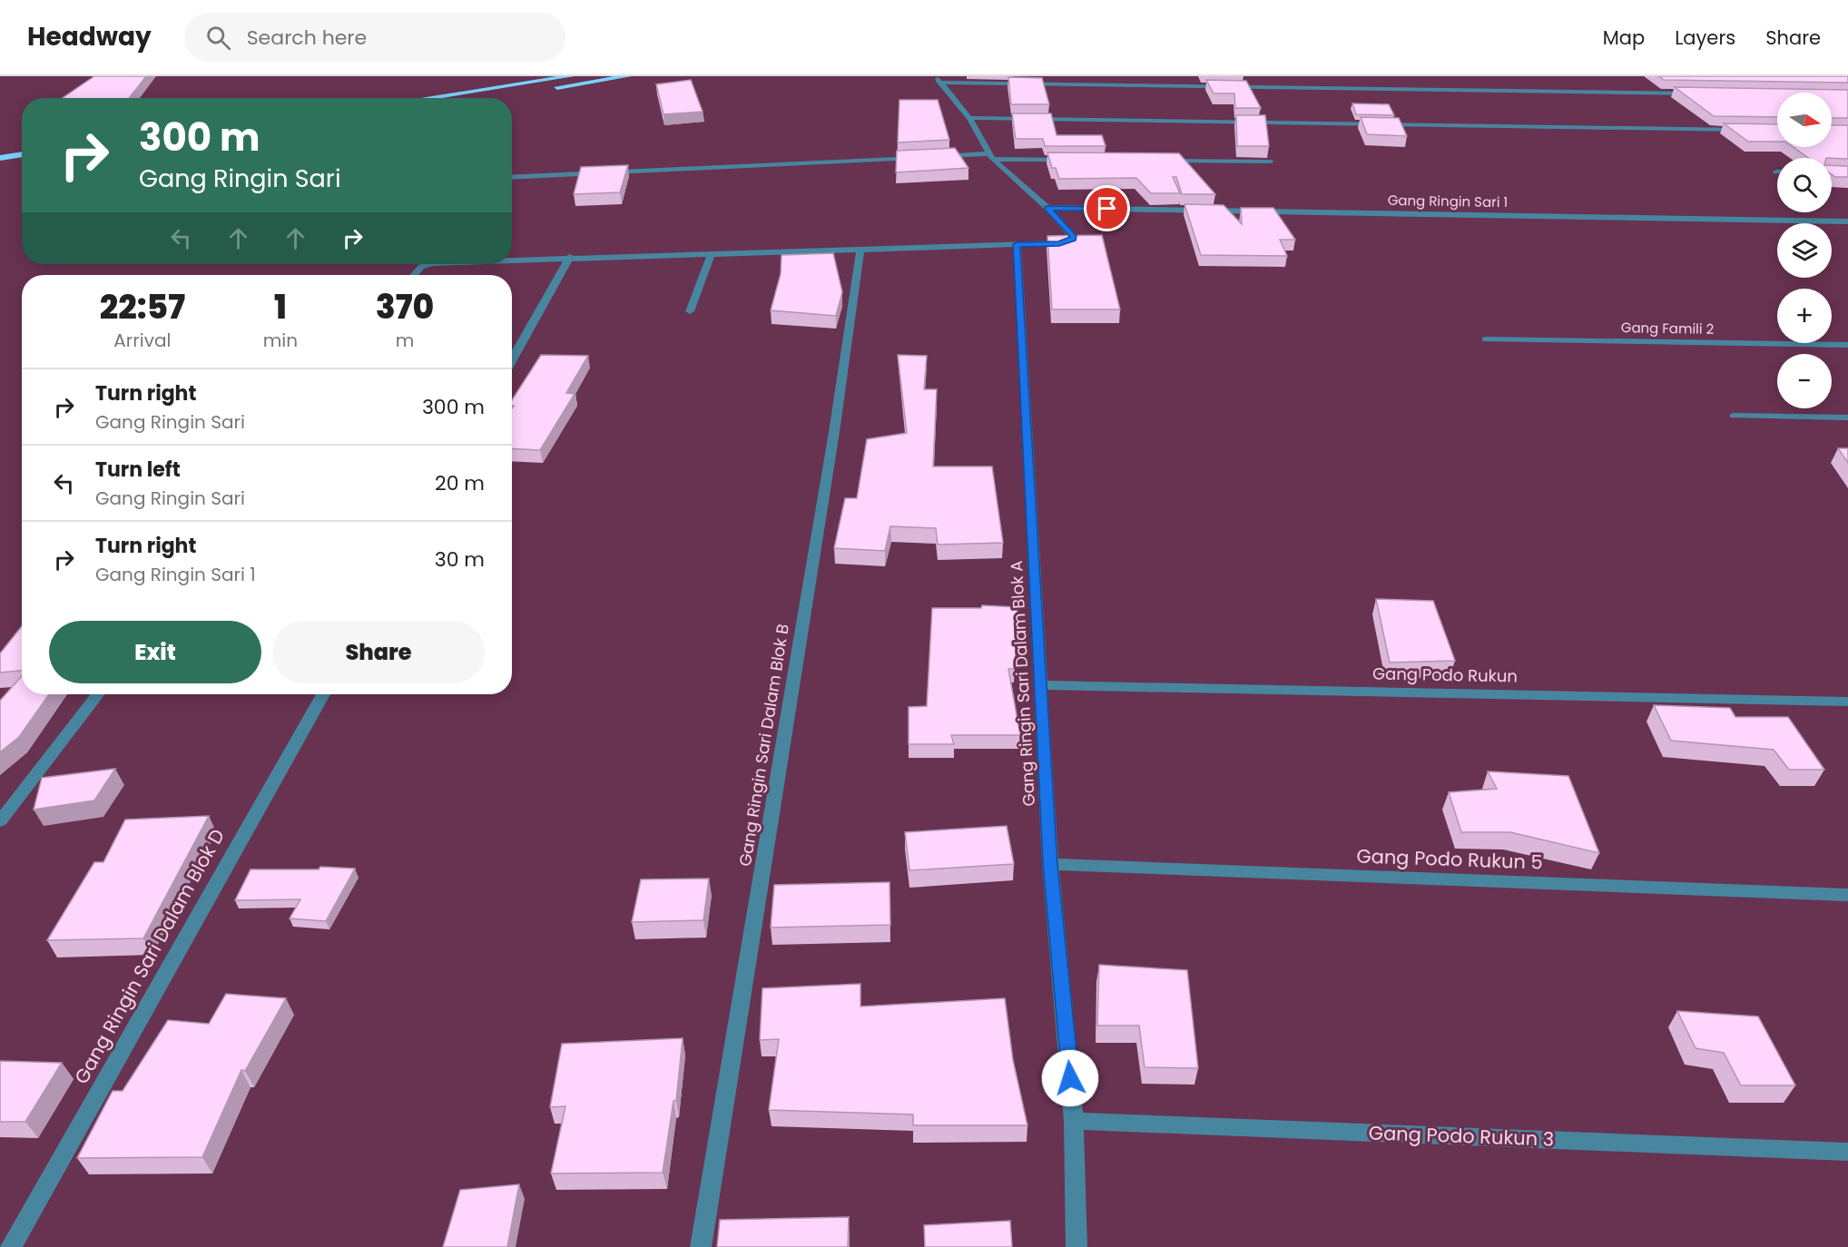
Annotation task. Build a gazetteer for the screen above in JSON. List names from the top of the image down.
{
  "streets": {
    "street": [
      "Gang Ringin Sari 1",
      "Gang Famili 2",
      "Gang Podo Rukun",
      "Gang Ringin Sari Dalam Blok A",
      "Gang Ringin Sari Dalam Blok B",
      "Gang Podo Rukun 5",
      "Gang Ringin Sari Dalam Blok D",
      "Gang Podo Rukun 3"
    ]
  },
  "crossings": [
    ["Gang Podo Rukun", "Gang Ringin Sari Dalam Blok A"],
    ["Gang Ringin Sari Dalam Blok A", "Gang Podo Rukun 5"],
    ["Gang Ringin Sari Dalam Blok A", "Gang Podo Rukun 3"]
  ],
  "north": "right",
  "page": {
    "header": "Headway",
    "search": "Search here",
    "nav": ["Map", "Layers", "Share"],
    "map_buttons": ["+", "−"],
    "turn": ["300 m", "Gang Ringin Sari"],
    "eta": [
      "22:57",
      "Arrival",
      "1",
      "min",
      "370",
      "m"
    ],
    "list": [
      {
        "name": "Turn right",
        "note": "Gang Ringin Sari",
        "value": "300 m"
      },
      {
        "name": "Turn left",
        "note": "Gang Ringin Sari",
        "value": "20 m"
      },
      {
        "name": "Turn right",
        "note": "Gang Ringin Sari 1",
        "value": "30 m"
      }
    ],
    "buttons": ["Exit", "Share"]
  }
}
